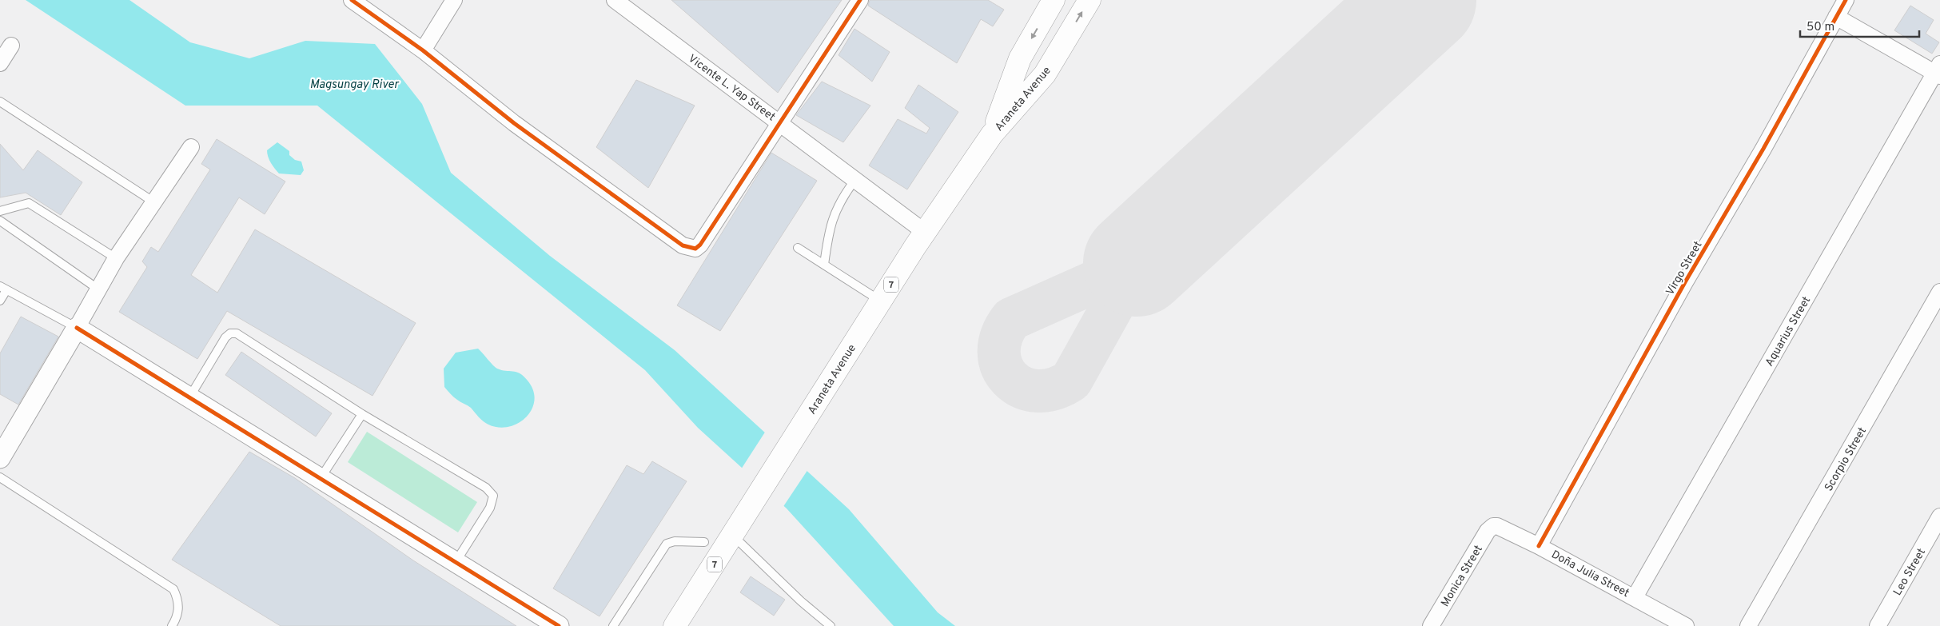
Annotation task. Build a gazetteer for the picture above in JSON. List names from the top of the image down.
{
  "streets": {
    "main road": ["Araneta Avenue", "7"],
    "street": [
      "Vicente L. Yap Street",
      "Virgo Street",
      "Aquarius Street",
      "Scorpio Street",
      "Leo Street",
      "Doña Julia Street",
      "Monica Street"
    ]
  },
  "crossings": [
    ["Vicente L. Yap Street", "Araneta Avenue"],
    ["Virgo Street", "Doña Julia Street"],
    ["Aquarius Street", "Doña Julia Street"],
    ["Doña Julia Street", "Monica Street"]
  ],
  "water": ["Magsungay River"],
  "scale_bar": "50 m"
}
